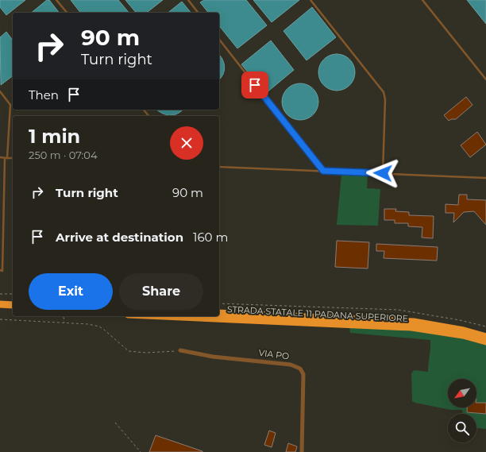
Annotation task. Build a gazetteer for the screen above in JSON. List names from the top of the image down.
{
  "streets": {
    "highway": ["STRADA STATALE 11 PADANA SUPERIORE"],
    "street": ["VIA PO"]
  },
  "north": "bottom left",
  "page": {
    "turn": ["90 m", "Turn right"],
    "then": "Then",
    "heading": ["1 min", "250 m · 07:04"],
    "list": [
      {
        "name": "Turn right",
        "value": "90 m"
      },
      {
        "name": "Arrive at destination",
        "value": "160 m"
      }
    ],
    "buttons": ["Exit", "Share"]
  }
}
